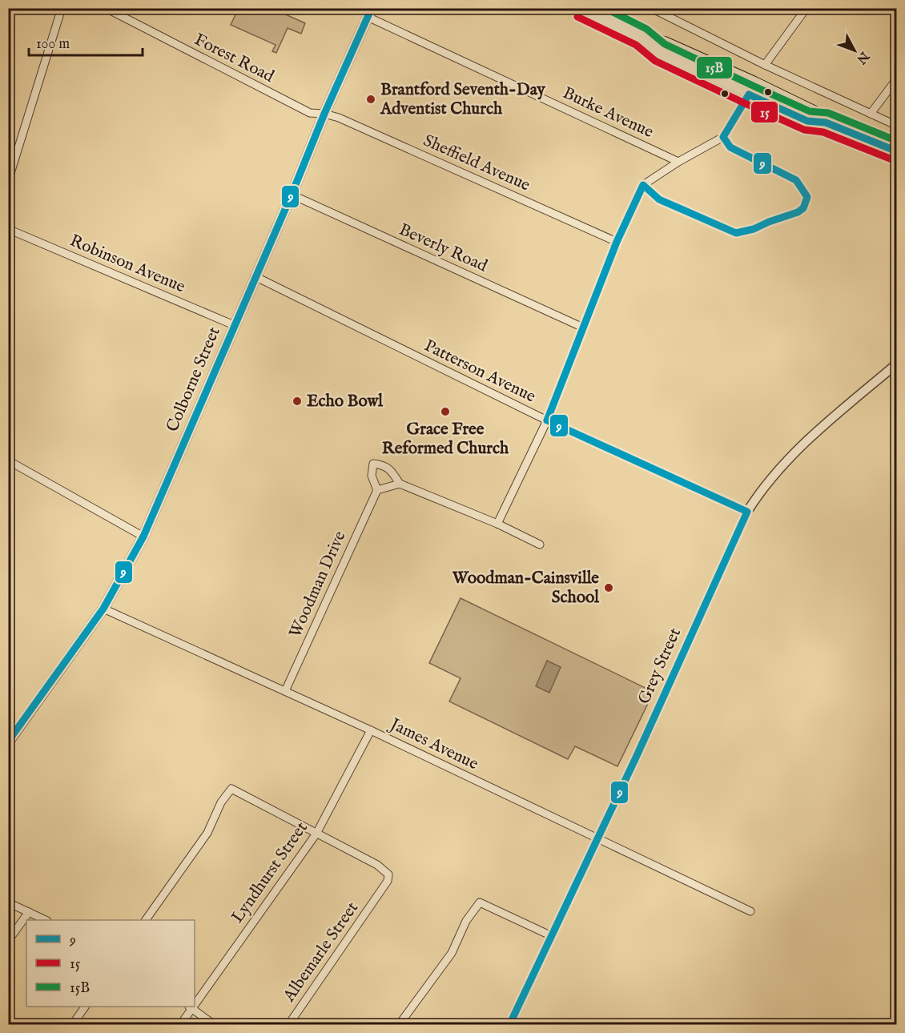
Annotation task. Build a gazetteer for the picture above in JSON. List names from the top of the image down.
{
  "streets": {
    "main road": ["Colborne Street"],
    "street": [
      "Forest Road",
      "Burke Avenue",
      "Sheffield Avenue",
      "Beverly Road",
      "Robinson Avenue",
      "Patterson Avenue",
      "Woodman Drive",
      "Grey Street",
      "James Avenue",
      "Lyndhurst Street",
      "Albemarle Street"
    ]
  },
  "crossings": [
    ["Forest Road", "Sheffield Avenue"],
    ["Forest Road", "Colborne Street"],
    ["Burke Avenue", "Colborne Street"],
    ["Sheffield Avenue", "Colborne Street"],
    ["Beverly Road", "Colborne Street"],
    ["Robinson Avenue", "Colborne Street"],
    ["Patterson Avenue", "Colborne Street"],
    ["Patterson Avenue", "Grey Street"],
    ["Colborne Street", "James Avenue"],
    ["Woodman Drive", "James Avenue"],
    ["Grey Street", "James Avenue"],
    ["James Avenue", "Lyndhurst Street"],
    ["Lyndhurst Street", "Albemarle Street"]
  ],
  "places": [
    "Brantford Seventh-Day Adventist Church",
    "Echo Bowl",
    "Grace Free Reformed Church",
    "Woodman-Cainsville School"
  ],
  "lines": ["transit line 9", "transit line 15B", "transit line 15"],
  "legend": ["9", "15", "15B"],
  "scale_bar": "100 m",
  "north": "bottom right"
}
